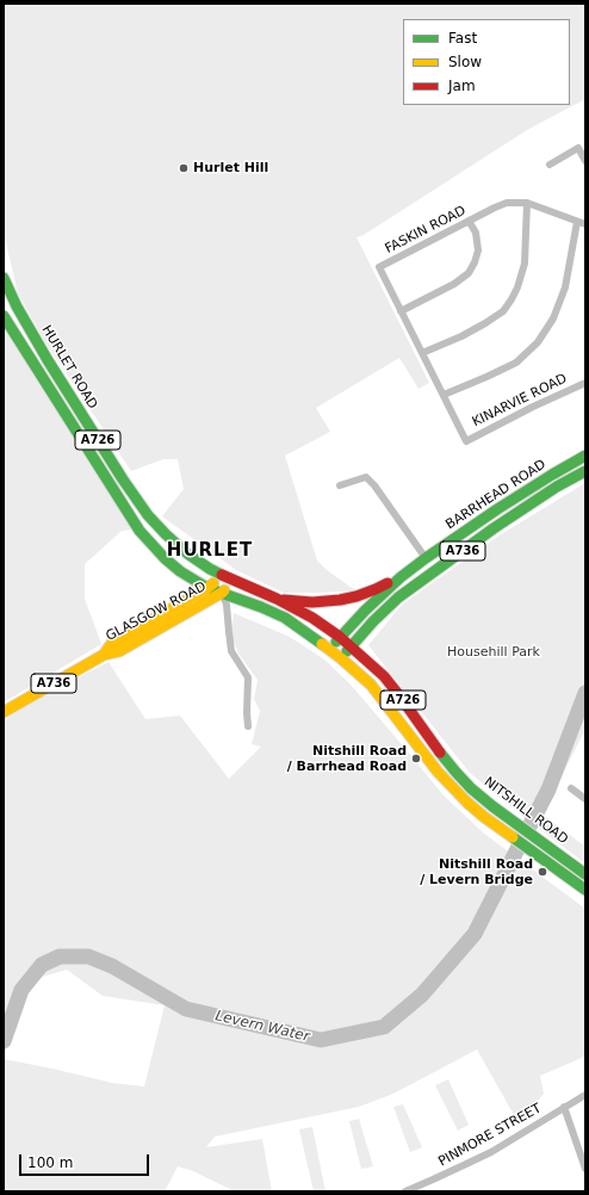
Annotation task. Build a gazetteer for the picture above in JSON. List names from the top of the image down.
{
  "streets": {
    "main road": [
      "HURLET ROAD",
      "A726",
      "BARRHEAD ROAD",
      "A736",
      "GLASGOW ROAD",
      "NITSHILL ROAD"
    ],
    "street": ["FASKIN ROAD", "KINARVIE ROAD", "PINMORE STREET"]
  },
  "crossings": [
    ["FASKIN ROAD", "KINARVIE ROAD"],
    ["HURLET ROAD", "A726"],
    ["HURLET ROAD", "BARRHEAD ROAD"],
    ["HURLET ROAD", "A736"],
    ["HURLET ROAD", "GLASGOW ROAD"],
    ["HURLET ROAD", "NITSHILL ROAD"],
    ["A726", "BARRHEAD ROAD"],
    ["A726", "NITSHILL ROAD"],
    ["BARRHEAD ROAD", "A736"],
    ["BARRHEAD ROAD", "NITSHILL ROAD"]
  ],
  "districts": ["HURLET"],
  "water": ["Levern Water"],
  "parks": ["Househill Park"],
  "places": ["Hurlet Hill", "Nitshill Road / Barrhead Road", "Nitshill Road / Levern Bridge"],
  "legend": ["Fast", "Slow", "Jam"],
  "scale_bar": "100 m"
}
